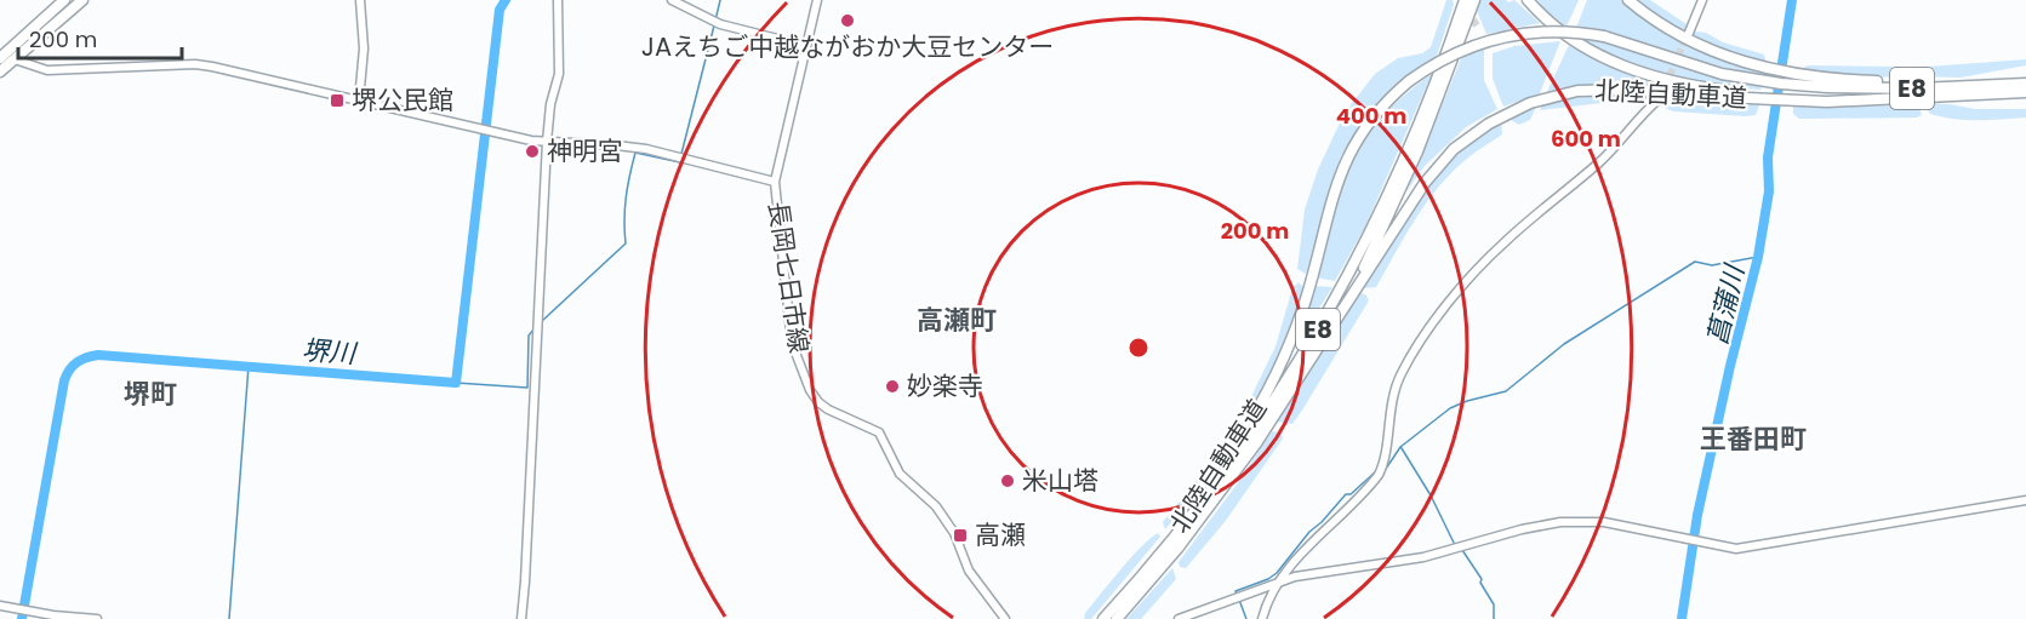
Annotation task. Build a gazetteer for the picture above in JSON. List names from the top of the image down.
{
  "streets": {
    "highway": ["E8", "北陸自動車道"],
    "street": ["長岡七日市線"]
  },
  "crossings": [
    ["E8", "北陸自動車道"]
  ],
  "districts": ["高瀬町", "堺町", "王番田町"],
  "water": ["菖蒲川", "堺川"],
  "places": {
    "other": [
      "JAえちご中越ながおか大豆センター",
      "神明宮",
      "妙楽寺",
      "米山塔"
    ],
    "transit": ["堺公民館", "高瀬"]
  },
  "scale_bar": "200 m",
  "rings": ["400 m", "600 m", "200 m"]
}
